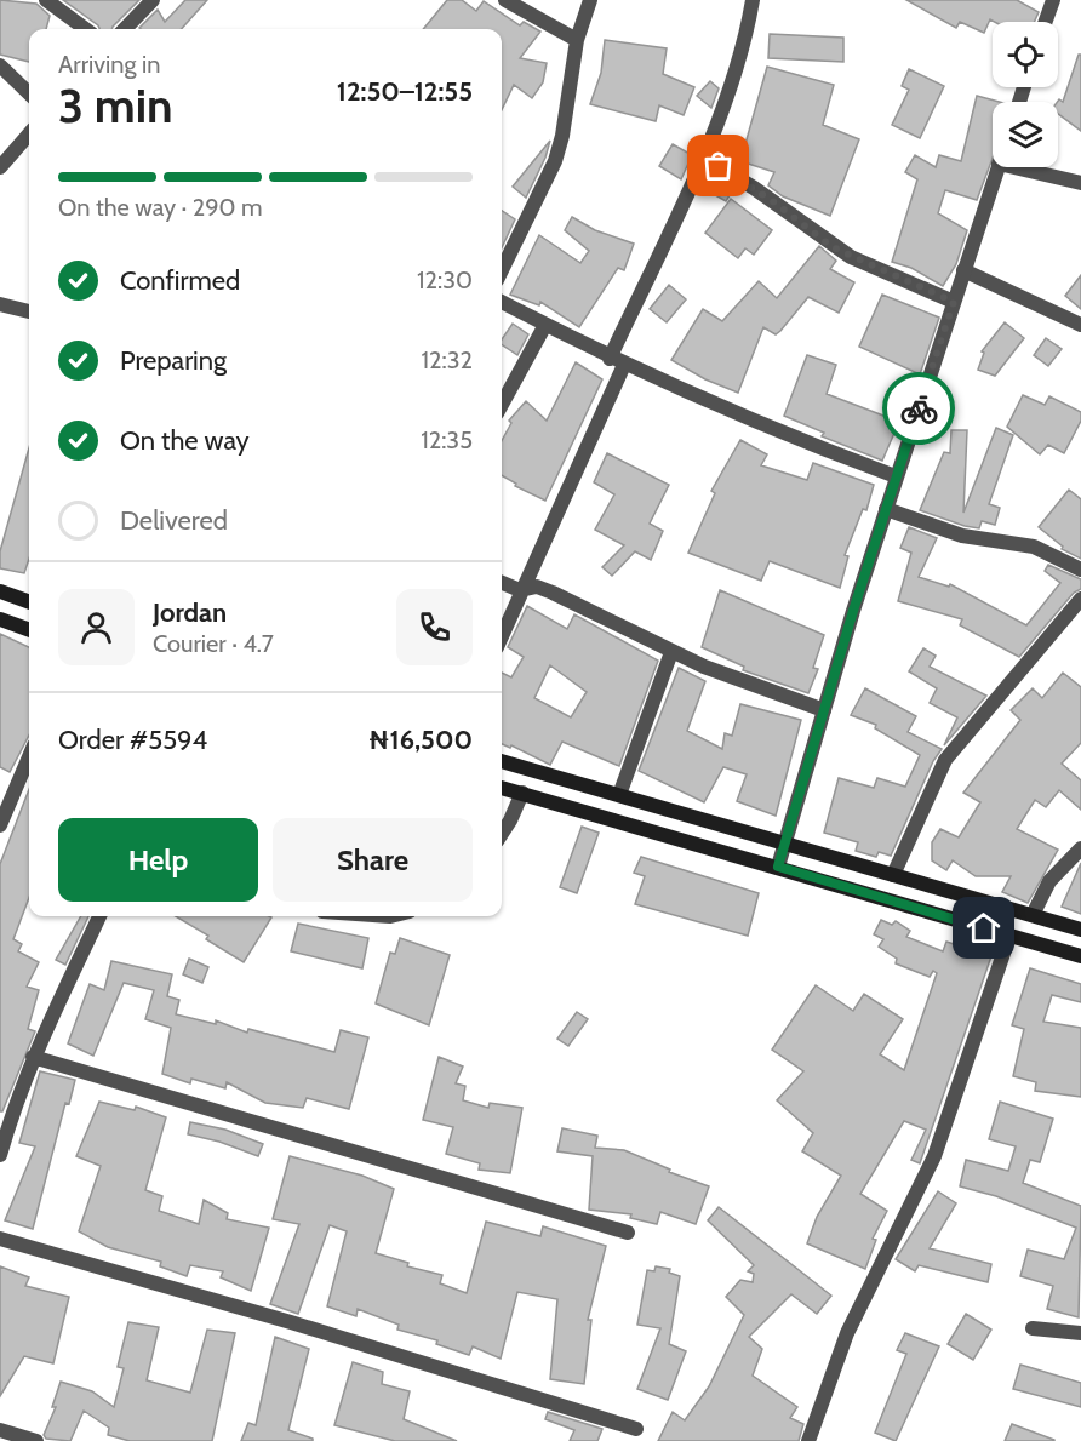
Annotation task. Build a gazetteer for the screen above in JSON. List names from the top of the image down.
{
  "page": {
    "heading": ["3 min", "Arriving in", "12:50–12:55"],
    "panel": [
      "Jordan",
      "Courier · 4.7",
      "Order #5594",
      "₦16,500"
    ],
    "bar": "On the way · 290 m",
    "list": [
      ["Confirmed", "12:30"],
      ["Preparing", "12:32"],
      ["On the way", "12:35"],
      "Delivered"
    ],
    "buttons": ["Help", "Share"]
  }
}
